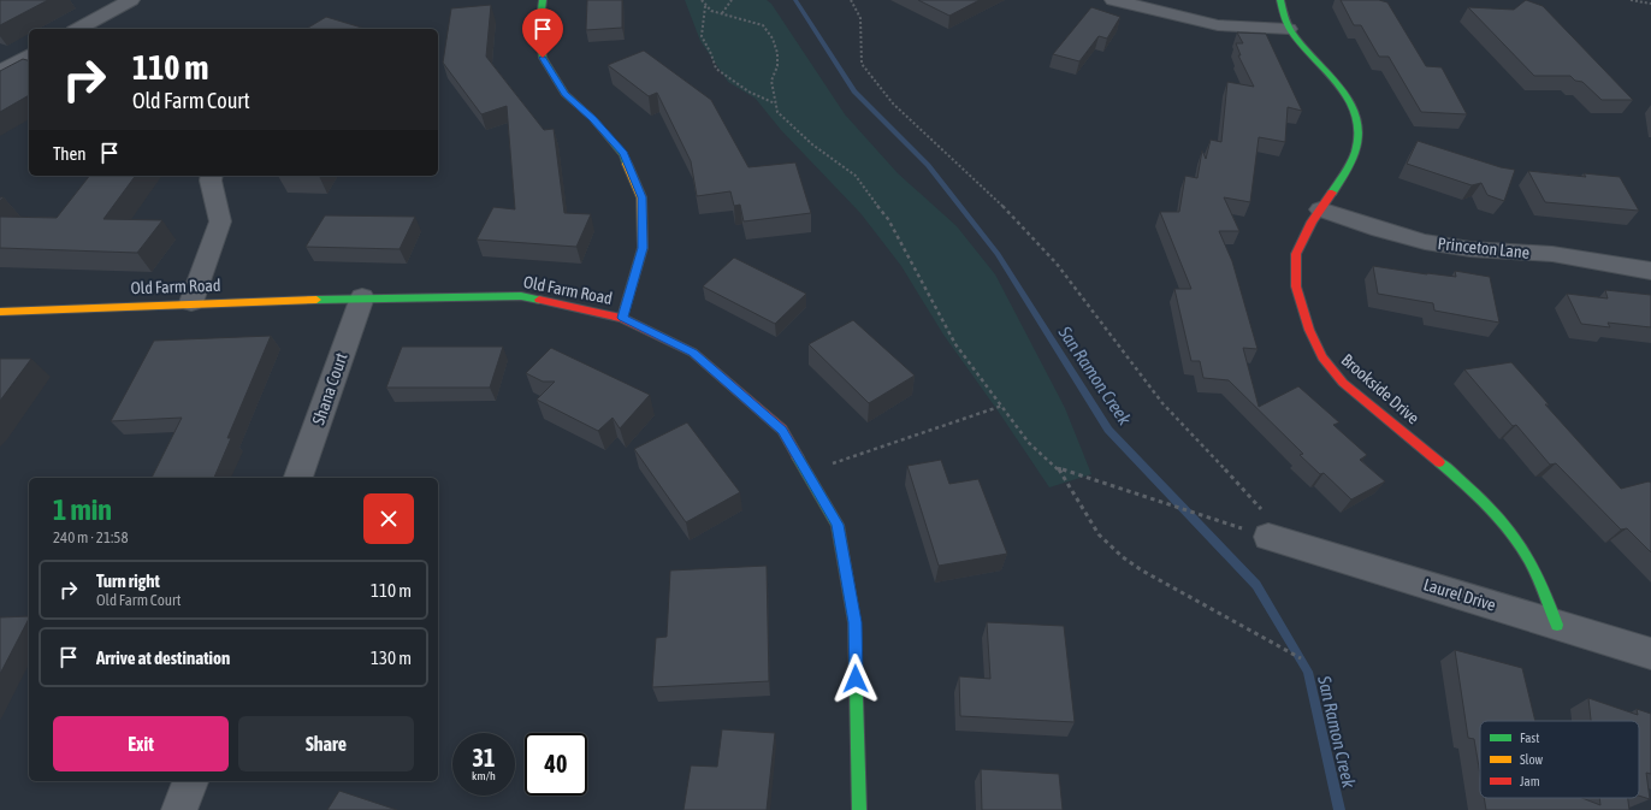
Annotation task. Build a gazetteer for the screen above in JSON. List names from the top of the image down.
{
  "streets": {
    "street": [
      "Princeton Lane",
      "Old Farm Road",
      "Shana Court",
      "Brookside Drive",
      "Laurel Drive"
    ]
  },
  "crossings": [
    ["Princeton Lane", "Brookside Drive"],
    ["Old Farm Road", "Shana Court"],
    ["Brookside Drive", "Laurel Drive"]
  ],
  "water": ["San Ramon Creek"],
  "legend": ["Fast", "Slow", "Jam"],
  "page": {
    "turn": ["110 m", "Old Farm Court"],
    "then": "Then",
    "heading": ["1 min", "240 m · 21:58"],
    "list": [
      {
        "name": "Turn right",
        "note": "Old Farm Court",
        "value": "110 m"
      },
      {
        "name": "Arrive at destination",
        "value": "130 m"
      }
    ],
    "buttons": ["Exit", "Share"],
    "speed": "31 km/h",
    "limit": "40"
  }
}
